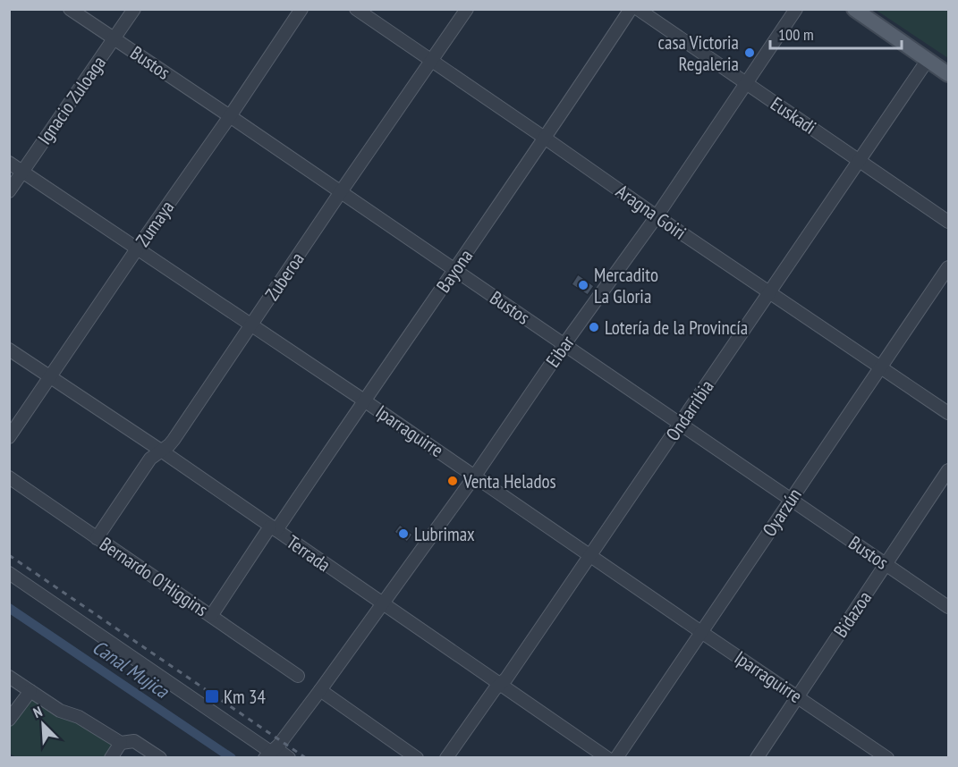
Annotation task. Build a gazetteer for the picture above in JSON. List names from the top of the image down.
{
  "streets": {
    "street": [
      "Bustos",
      "Ignacio Zuloaga",
      "Euskadi",
      "Aragna Goiri",
      "Zumaya",
      "Bayona",
      "Zuberoa",
      "Eibar",
      "Ondarribia",
      "Iparraguirre",
      "Oyarzún",
      "Terrada",
      "Bernardo O'Higgins",
      "Bidazoa"
    ]
  },
  "crossings": [
    ["Bustos", "Ignacio Zuloaga"],
    ["Bustos", "Zumaya"],
    ["Bustos", "Bayona"],
    ["Bustos", "Zuberoa"],
    ["Bustos", "Eibar"],
    ["Bustos", "Ondarribia"],
    ["Bustos", "Oyarzún"],
    ["Bustos", "Bidazoa"],
    ["Ignacio Zuloaga", "Iparraguirre"],
    ["Euskadi", "Eibar"],
    ["Euskadi", "Ondarribia"],
    ["Aragna Goiri", "Bayona"],
    ["Aragna Goiri", "Zuberoa"],
    ["Aragna Goiri", "Eibar"],
    ["Aragna Goiri", "Ondarribia"],
    ["Aragna Goiri", "Oyarzún"],
    ["Zumaya", "Iparraguirre"],
    ["Zumaya", "Terrada"],
    ["Bayona", "Iparraguirre"],
    ["Bayona", "Terrada"],
    ["Bayona", "Bernardo O'Higgins"],
    ["Zuberoa", "Iparraguirre"],
    ["Zuberoa", "Terrada"],
    ["Zuberoa", "Bernardo O'Higgins"],
    ["Eibar", "Iparraguirre"],
    ["Eibar", "Terrada"],
    ["Ondarribia", "Iparraguirre"],
    ["Ondarribia", "Terrada"],
    ["Iparraguirre", "Oyarzún"],
    ["Iparraguirre", "Bidazoa"]
  ],
  "water": ["Canal Mujica"],
  "places": {
    "other": [
      "casa Victoria Regaleria",
      "Mercadito La Gloria",
      "Lotería de la Provincía",
      "Venta Helados",
      "Lubrimax"
    ],
    "transit": ["Km 34"]
  },
  "scale_bar": "100 m",
  "north": "top left"
}
